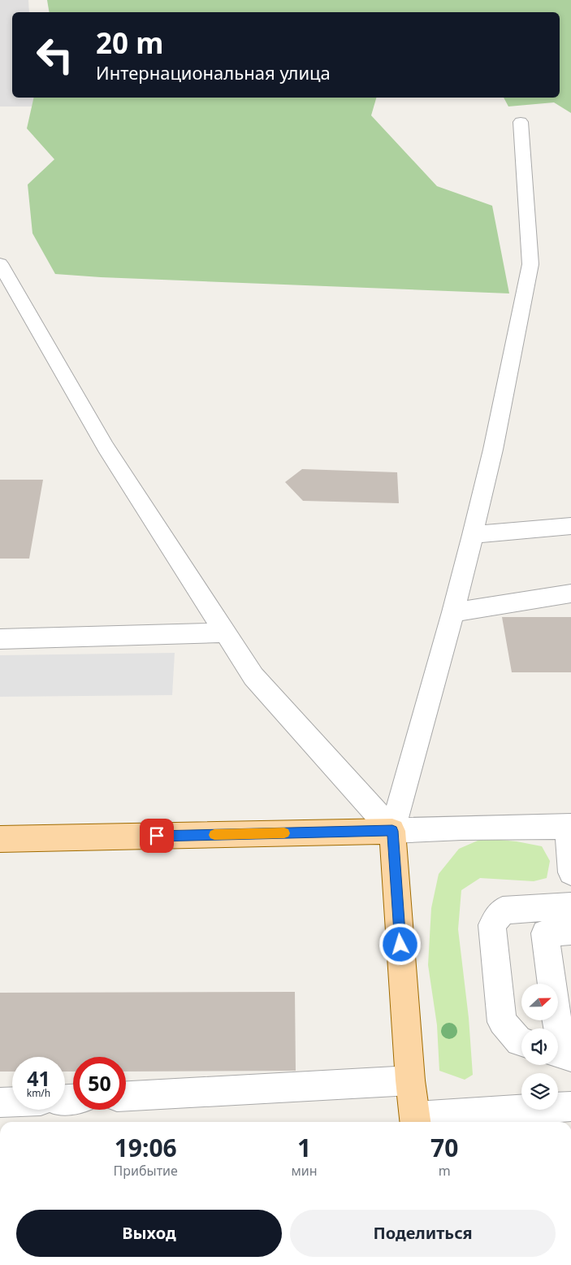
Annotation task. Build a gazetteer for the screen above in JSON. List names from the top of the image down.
{
  "north": "right",
  "page": {
    "turn": ["20 m", "Интернациональная улица"],
    "speed": "41 km/h",
    "limit": "50",
    "eta": [
      "19:06",
      "Прибытие",
      "1",
      "мин",
      "70",
      "m"
    ],
    "buttons": ["Выход", "Поделиться"]
  }
}
